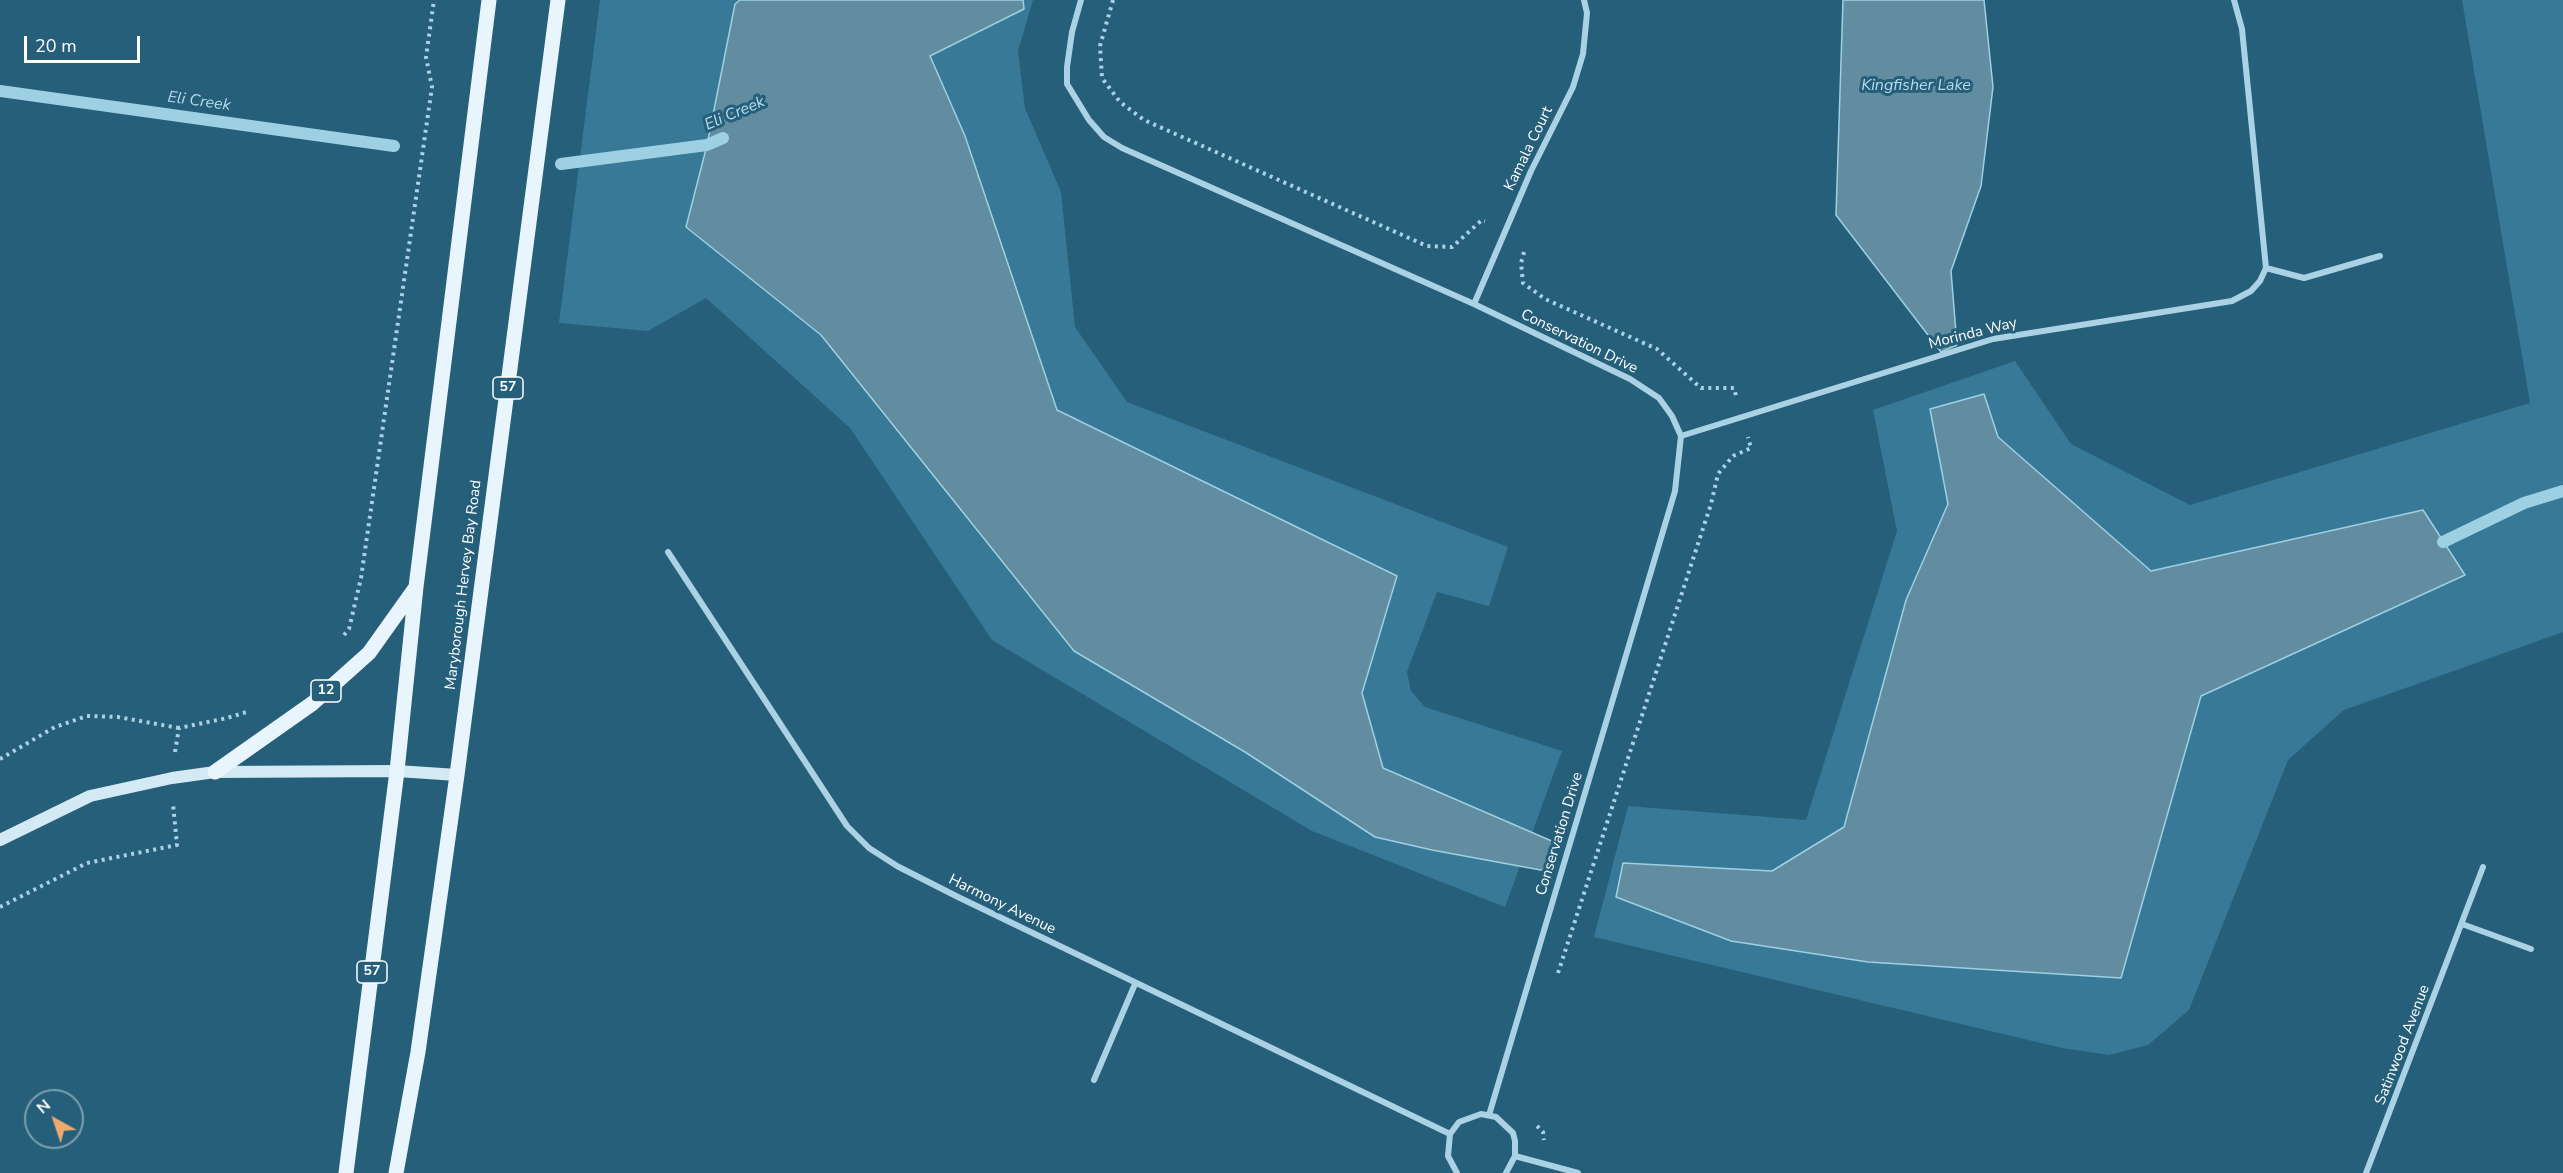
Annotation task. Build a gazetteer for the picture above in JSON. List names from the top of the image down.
{
  "streets": {
    "main road": ["57", "Maryborough Hervey Bay Road", "12"],
    "street": [
      "Kamala Court",
      "Morinda Way",
      "Conservation Drive",
      "Harmony Avenue",
      "Satinwood Avenue"
    ]
  },
  "crossings": [
    ["Kamala Court", "Conservation Drive"],
    ["Morinda Way", "Conservation Drive"],
    ["57", "12"],
    ["Maryborough Hervey Bay Road", "12"]
  ],
  "water": ["Kingfisher Lake", "Eli Creek"],
  "scale_bar": "20 m",
  "north": "top left"
}
